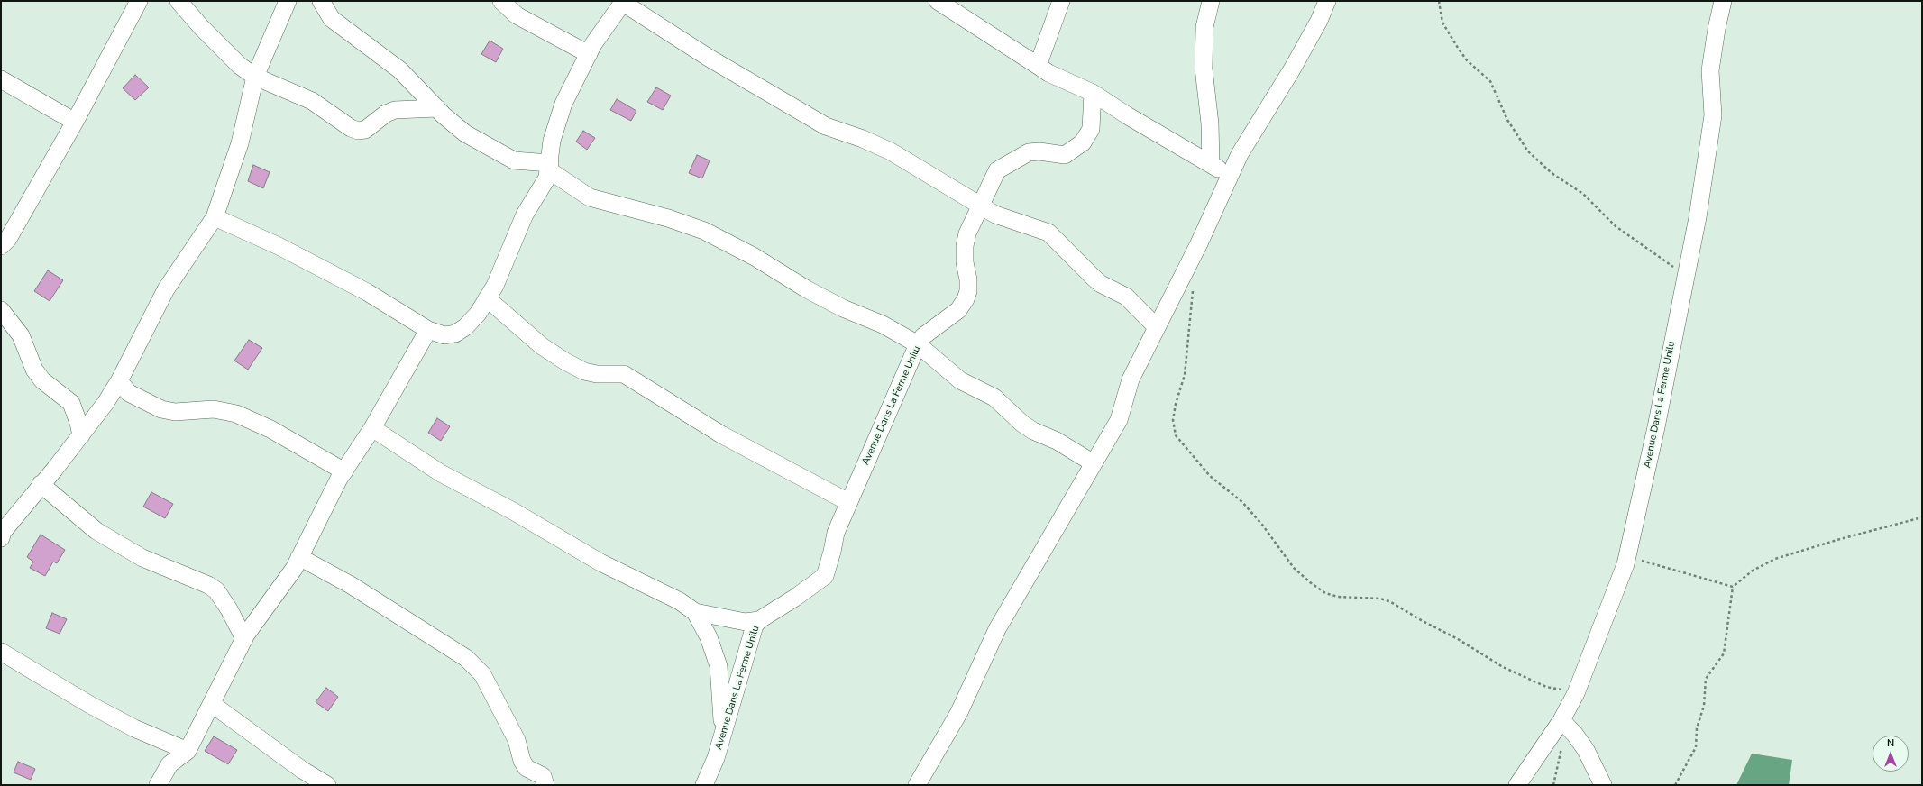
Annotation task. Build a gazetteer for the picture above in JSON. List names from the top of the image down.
{
  "streets": {
    "street": ["Avenue Dans La Ferme Unilu"]
  },
  "north": "top"
}
